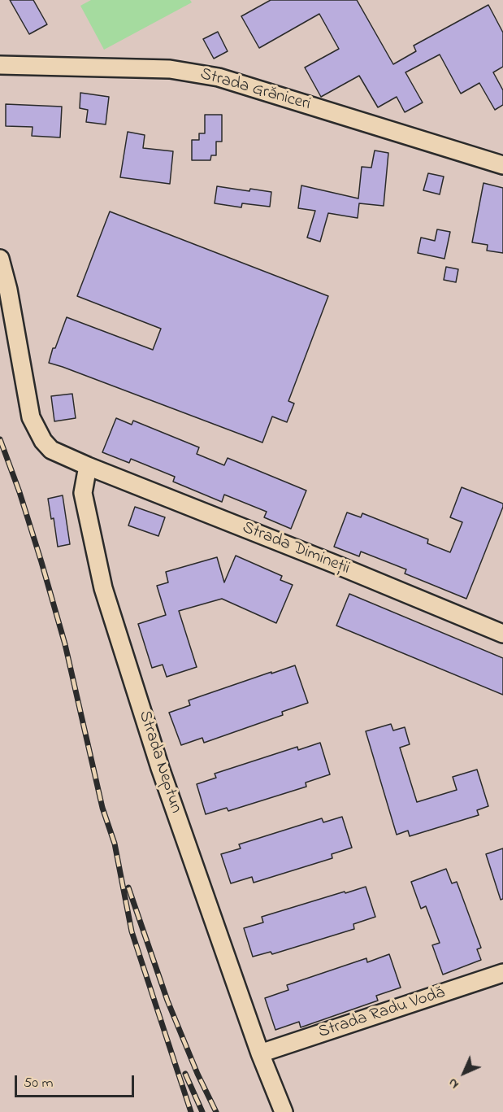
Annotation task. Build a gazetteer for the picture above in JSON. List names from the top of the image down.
{
  "streets": {
    "street": [
      "Strada Grăniceri",
      "Strada Dimineții",
      "Strada Neptun",
      "Strada Radu Vodă"
    ]
  },
  "crossings": [
    ["Strada Dimineții", "Strada Neptun"],
    ["Strada Neptun", "Strada Radu Vodă"]
  ],
  "scale_bar": "50 m",
  "north": "bottom left"
}
